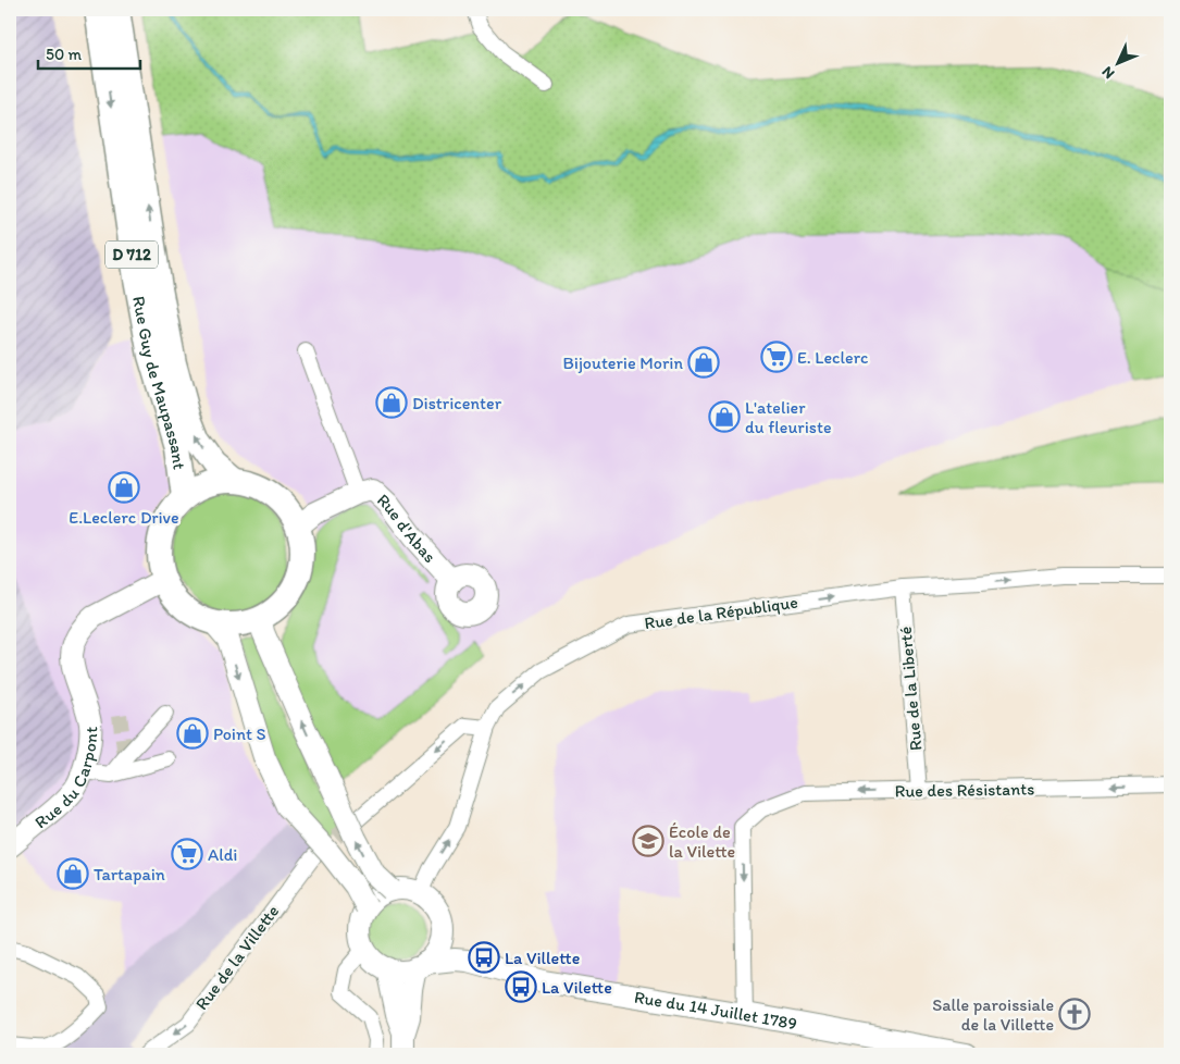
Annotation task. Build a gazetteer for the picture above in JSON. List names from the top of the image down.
{
  "streets": {
    "main road": [
      "D 712",
      "Rue Guy de Maupassant",
      "Rue d'Abas",
      "Rue du Carpont",
      "Rue du 14 Juillet 1789"
    ],
    "street": [
      "Rue de la République",
      "Rue de la Liberté",
      "Rue des Résistants",
      "Rue de la Villette"
    ]
  },
  "crossings": [
    ["Rue Guy de Maupassant", "Rue d'Abas"],
    ["Rue Guy de Maupassant", "Rue du Carpont"],
    ["Rue d'Abas", "Rue du Carpont"],
    ["Rue de la République", "Rue de la Liberté"],
    ["Rue de la République", "Rue du 14 Juillet 1789"],
    ["Rue de la Liberté", "Rue des Résistants"],
    ["Rue des Résistants", "Rue du 14 Juillet 1789"]
  ],
  "one_way": ["Rue de la République", "Rue de la Villette"],
  "places": {
    "supermarket": ["E. Leclerc", "Aldi"],
    "shop": [
      "Bijouterie Morin",
      "Districenter",
      "L'atelier du fleuriste",
      "E.Leclerc Drive",
      "Point S",
      "Tartapain"
    ],
    "school or university": ["École de la Vilette"],
    "bus stop": ["La Villette", "La Vilette"],
    "church": ["Salle paroissiale de la Villette"]
  },
  "scale_bar": "50 m",
  "north": "bottom left"
}
